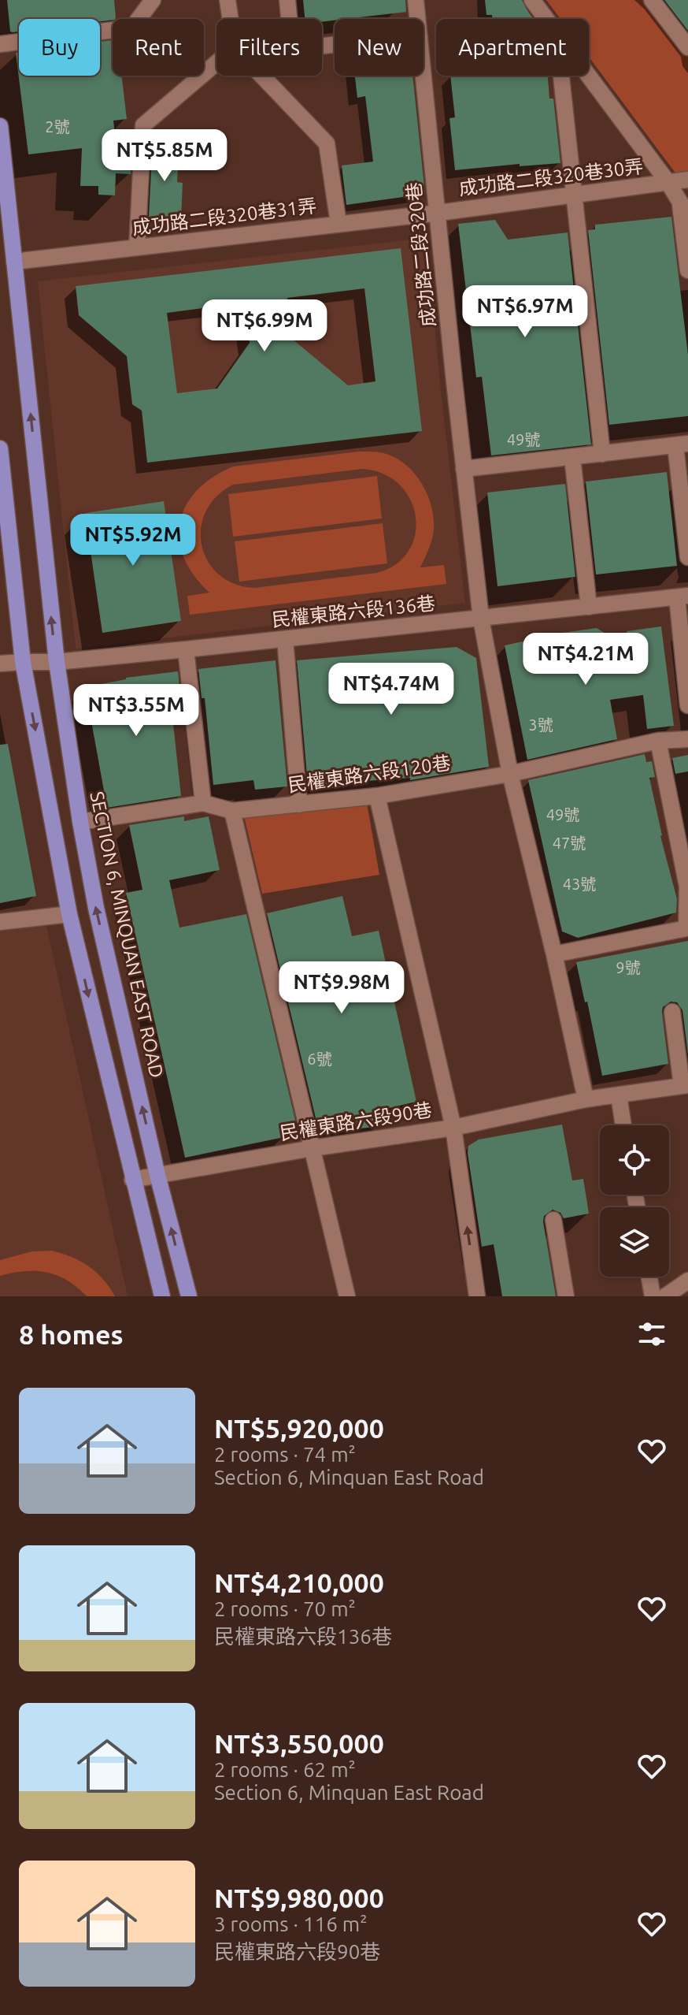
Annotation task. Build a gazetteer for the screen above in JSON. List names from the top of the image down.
{
  "streets": {
    "main road": ["SECTION 6, MINQUAN EAST ROAD"],
    "street": [
      "成功路二段320巷30弄",
      "成功路二段320巷31弄",
      "成功路二段320巷",
      "民權東路六段136巷",
      "民權東路六段120巷",
      "民權東路六段90巷"
    ]
  },
  "crossings": [
    ["成功路二段320巷30弄", "成功路二段320巷31弄"],
    ["成功路二段320巷30弄", "成功路二段320巷"],
    ["成功路二段320巷31弄", "成功路二段320巷"],
    ["成功路二段320巷31弄", "SECTION 6, MINQUAN EAST ROAD"],
    ["成功路二段320巷", "民權東路六段136巷"],
    ["成功路二段320巷", "民權東路六段120巷"],
    ["成功路二段320巷", "民權東路六段90巷"],
    ["民權東路六段136巷", "SECTION 6, MINQUAN EAST ROAD"],
    ["民權東路六段120巷", "SECTION 6, MINQUAN EAST ROAD"],
    ["SECTION 6, MINQUAN EAST ROAD", "民權東路六段90巷"]
  ],
  "house_numbers": [
    "2號",
    "49號",
    "3號",
    "49號",
    "47號",
    "43號",
    "9號",
    "6號"
  ],
  "page": {
    "chip": [
      "Buy",
      "Rent",
      "Filters",
      "New",
      "Apartment"
    ],
    "price": [
      "NT$5.85M",
      "NT$6.97M",
      "NT$6.99M",
      "NT$5.92M",
      "NT$4.21M",
      "NT$4.74M",
      "NT$3.55M",
      "NT$9.98M"
    ],
    "heading": "8 homes",
    "list": [
      {
        "name": "NT$5,920,000",
        "note": "2 rooms · 74 m² · Section 6, Minquan East Road"
      },
      {
        "name": "NT$4,210,000",
        "note": "2 rooms · 70 m² · 民權東路六段136巷"
      },
      {
        "name": "NT$3,550,000",
        "note": "2 rooms · 62 m² · Section 6, Minquan East Road"
      },
      {
        "name": "NT$9,980,000",
        "note": "3 rooms · 116 m² · 民權東路六段90巷"
      }
    ]
  }
}
